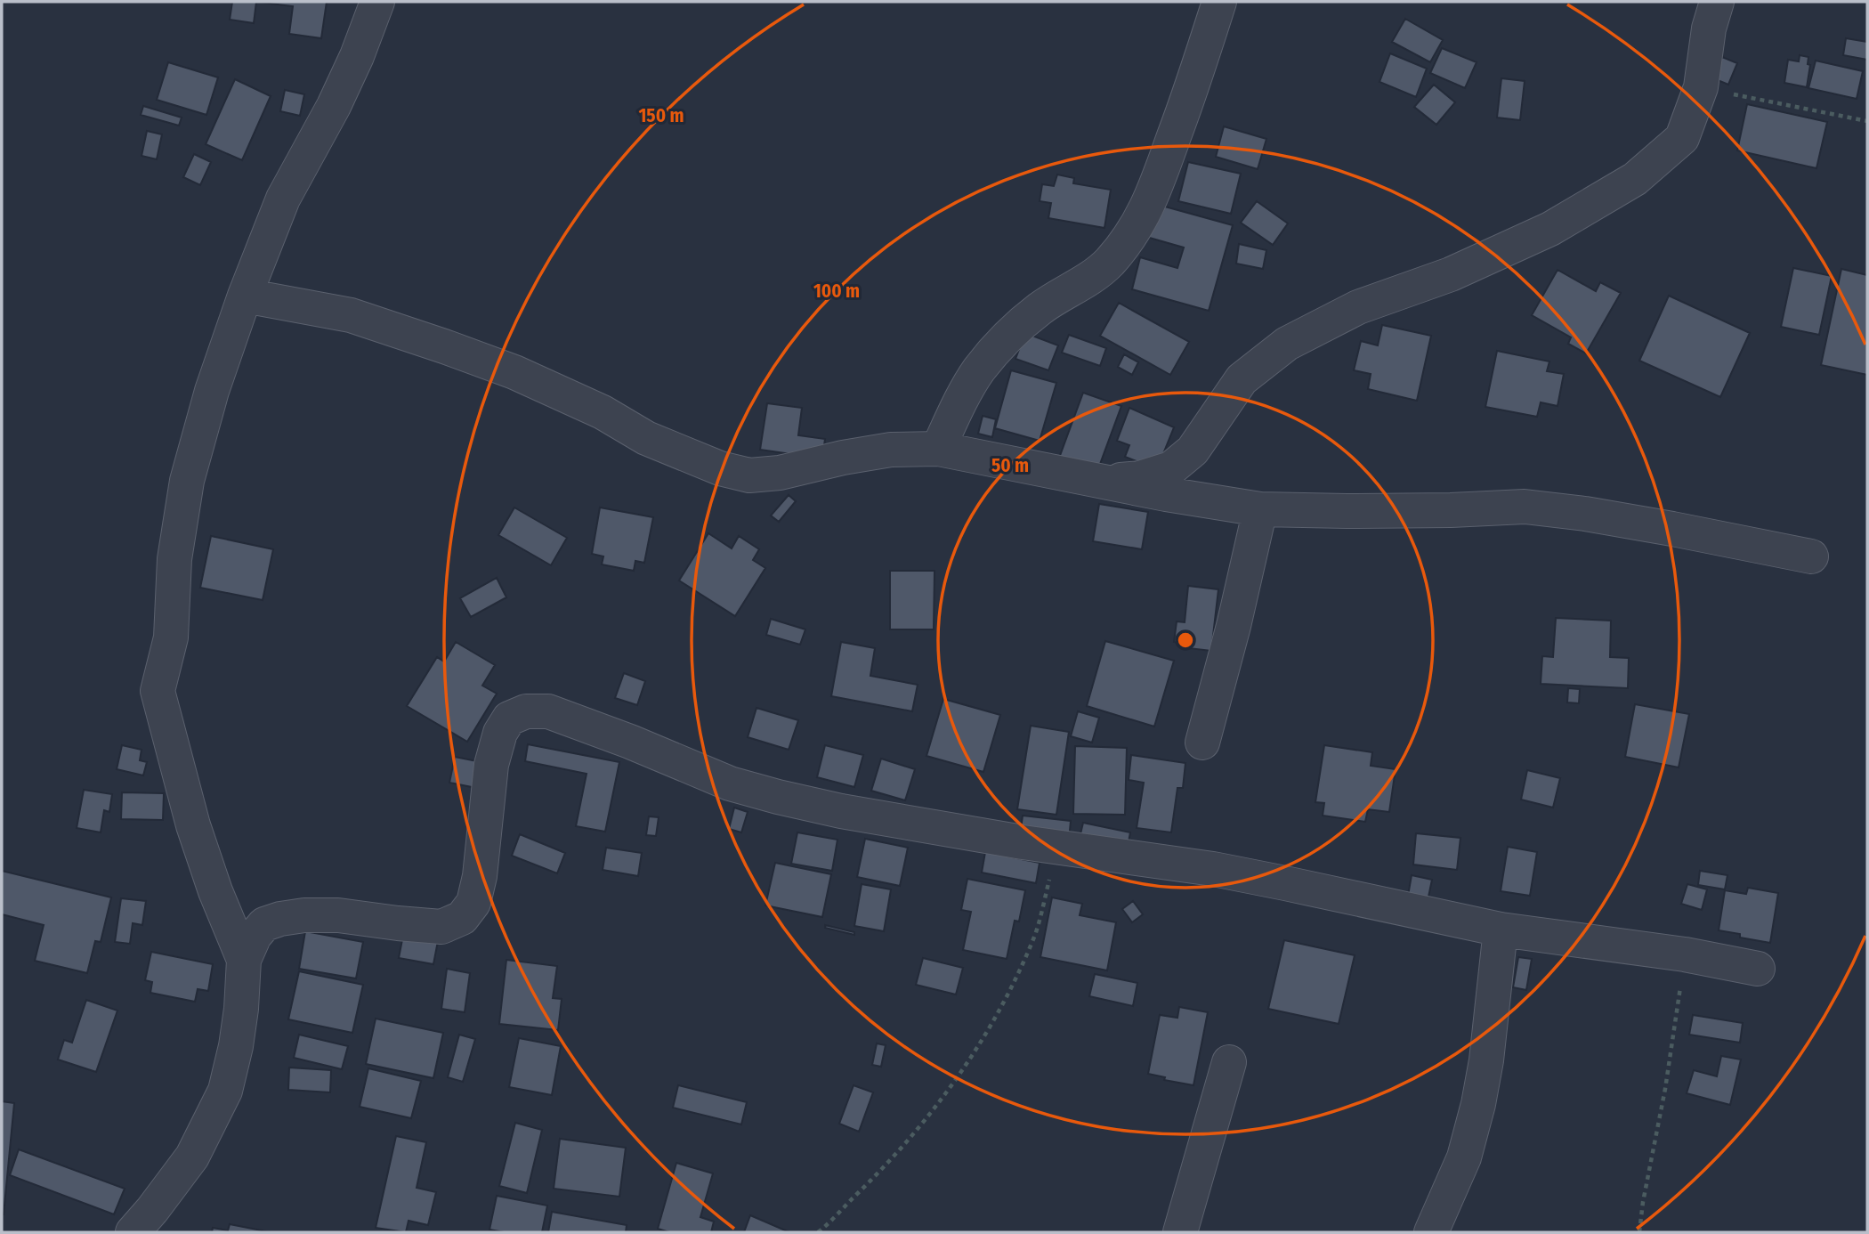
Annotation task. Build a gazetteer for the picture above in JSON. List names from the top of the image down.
{
  "rings": ["150 m", "100 m", "50 m"]
}
